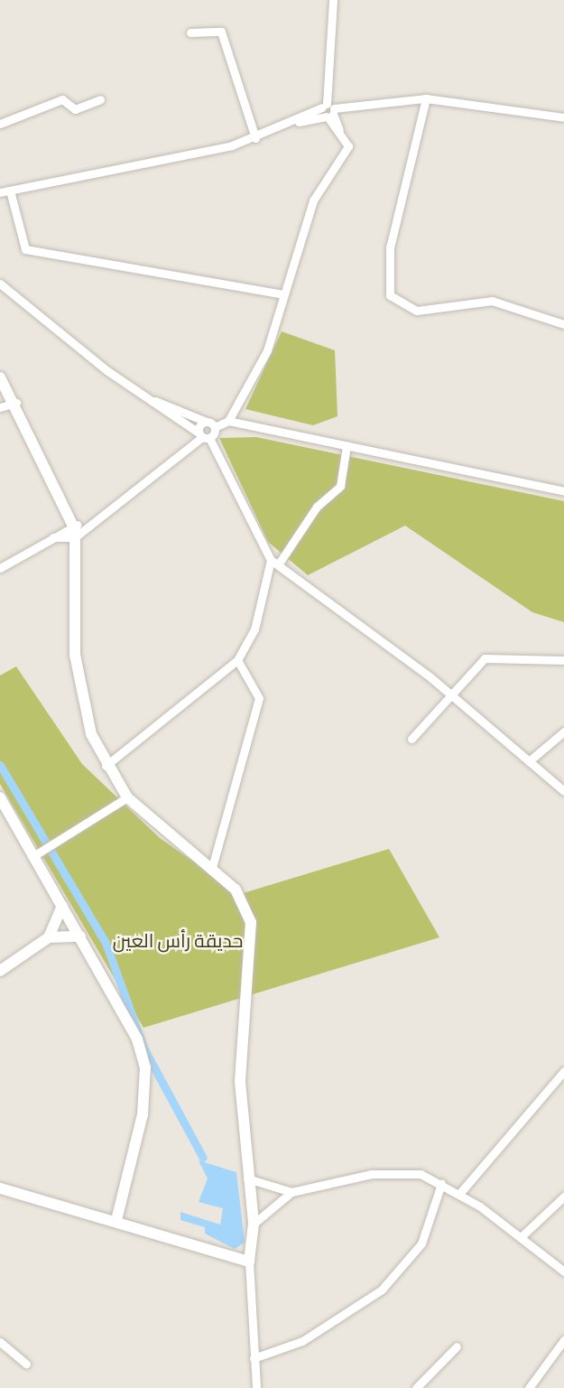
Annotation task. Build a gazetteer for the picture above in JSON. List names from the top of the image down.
{
  "parks": ["حديقة رأس العين"]
}
